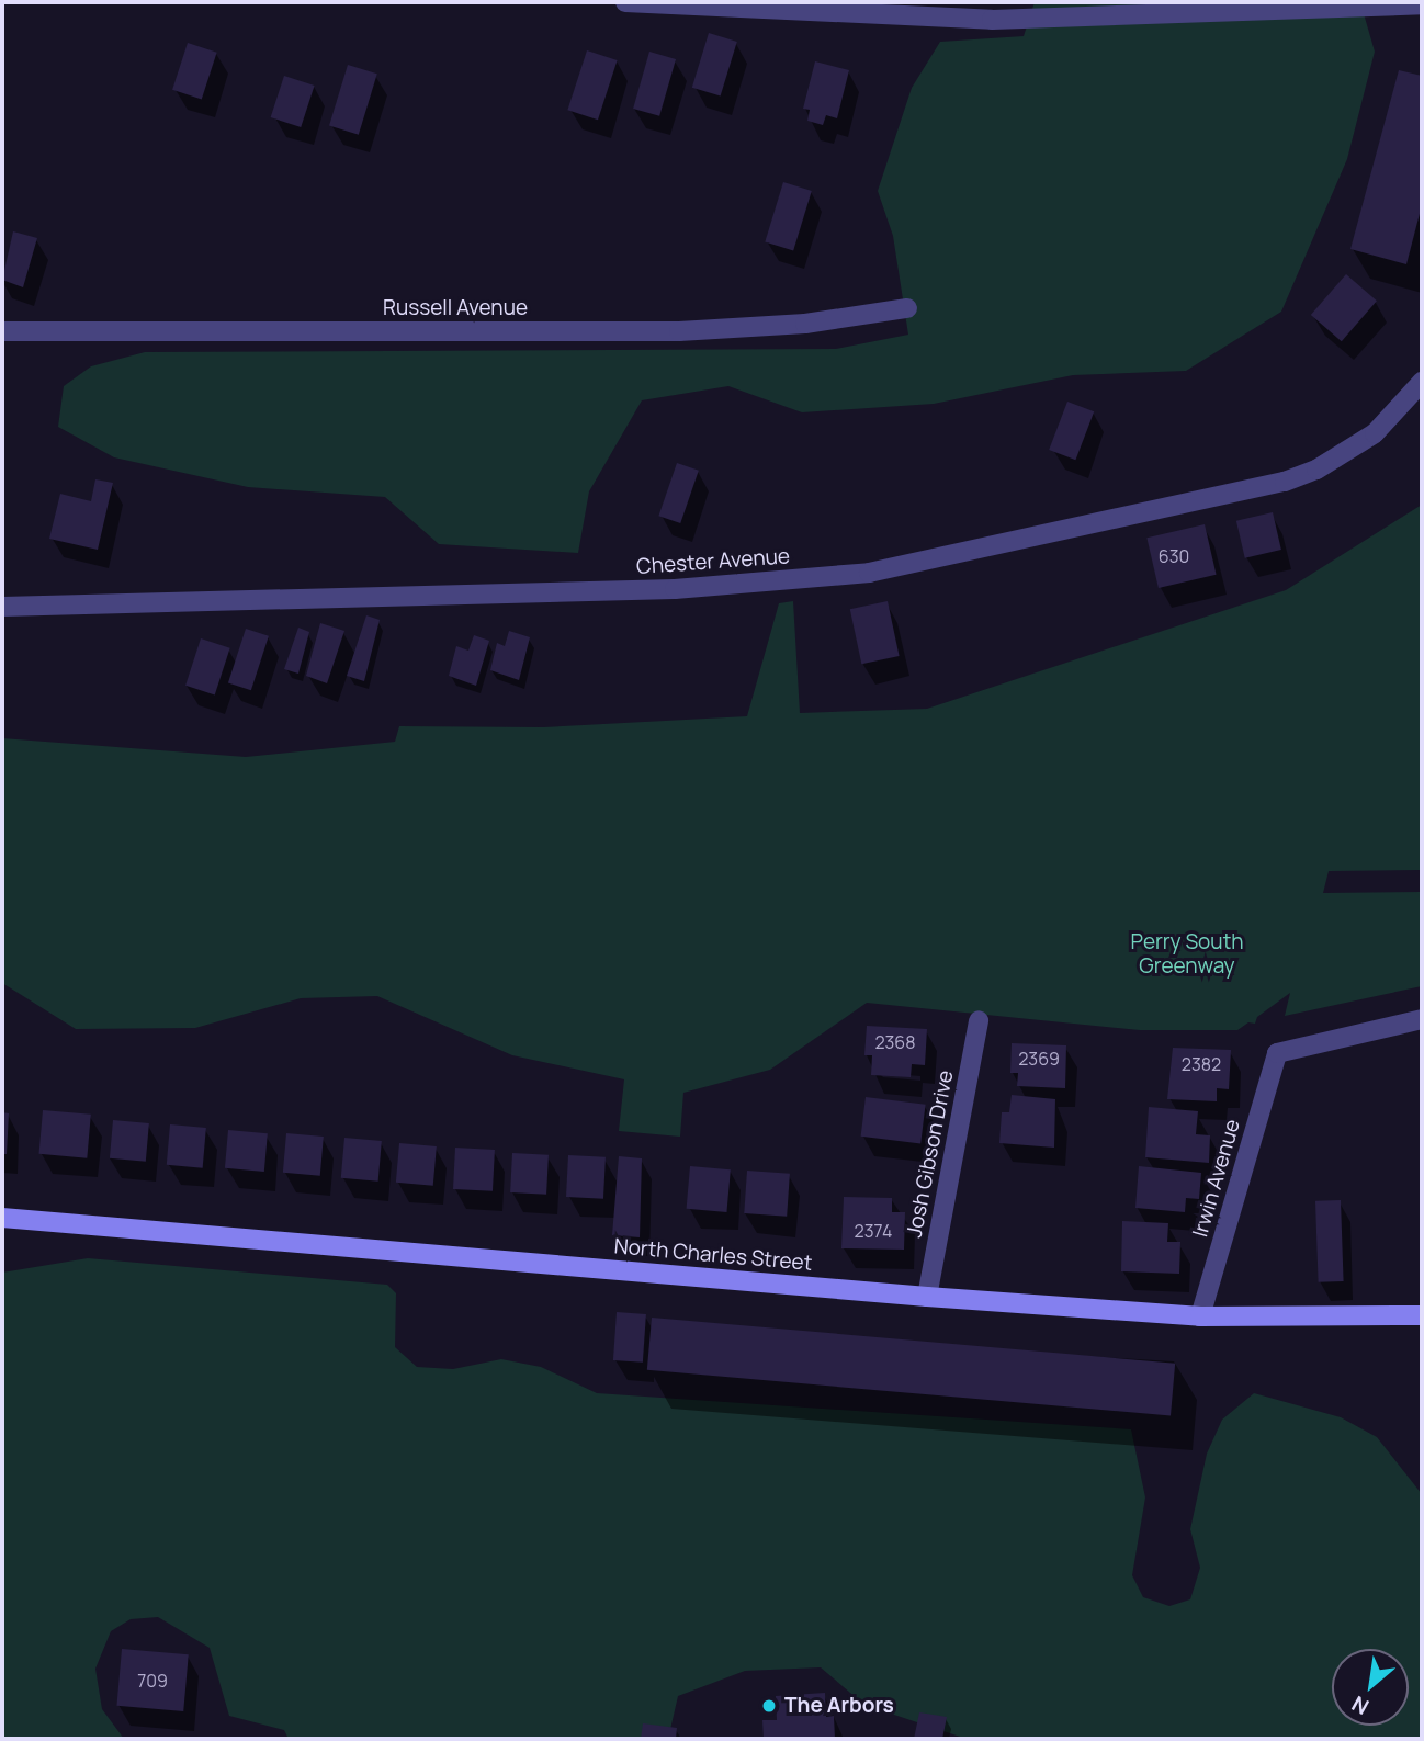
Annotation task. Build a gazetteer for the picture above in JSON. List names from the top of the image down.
{
  "streets": {
    "street": [
      "Russell Avenue",
      "Chester Avenue",
      "Josh Gibson Drive",
      "Irwin Avenue",
      "North Charles Street"
    ]
  },
  "crossings": [
    ["Josh Gibson Drive", "North Charles Street"],
    ["Irwin Avenue", "North Charles Street"]
  ],
  "parks": ["Perry South Greenway"],
  "places": ["The Arbors"],
  "house_numbers": [
    "630",
    "2368",
    "2369",
    "2382",
    "2374",
    "709"
  ],
  "north": "bottom left"
}
